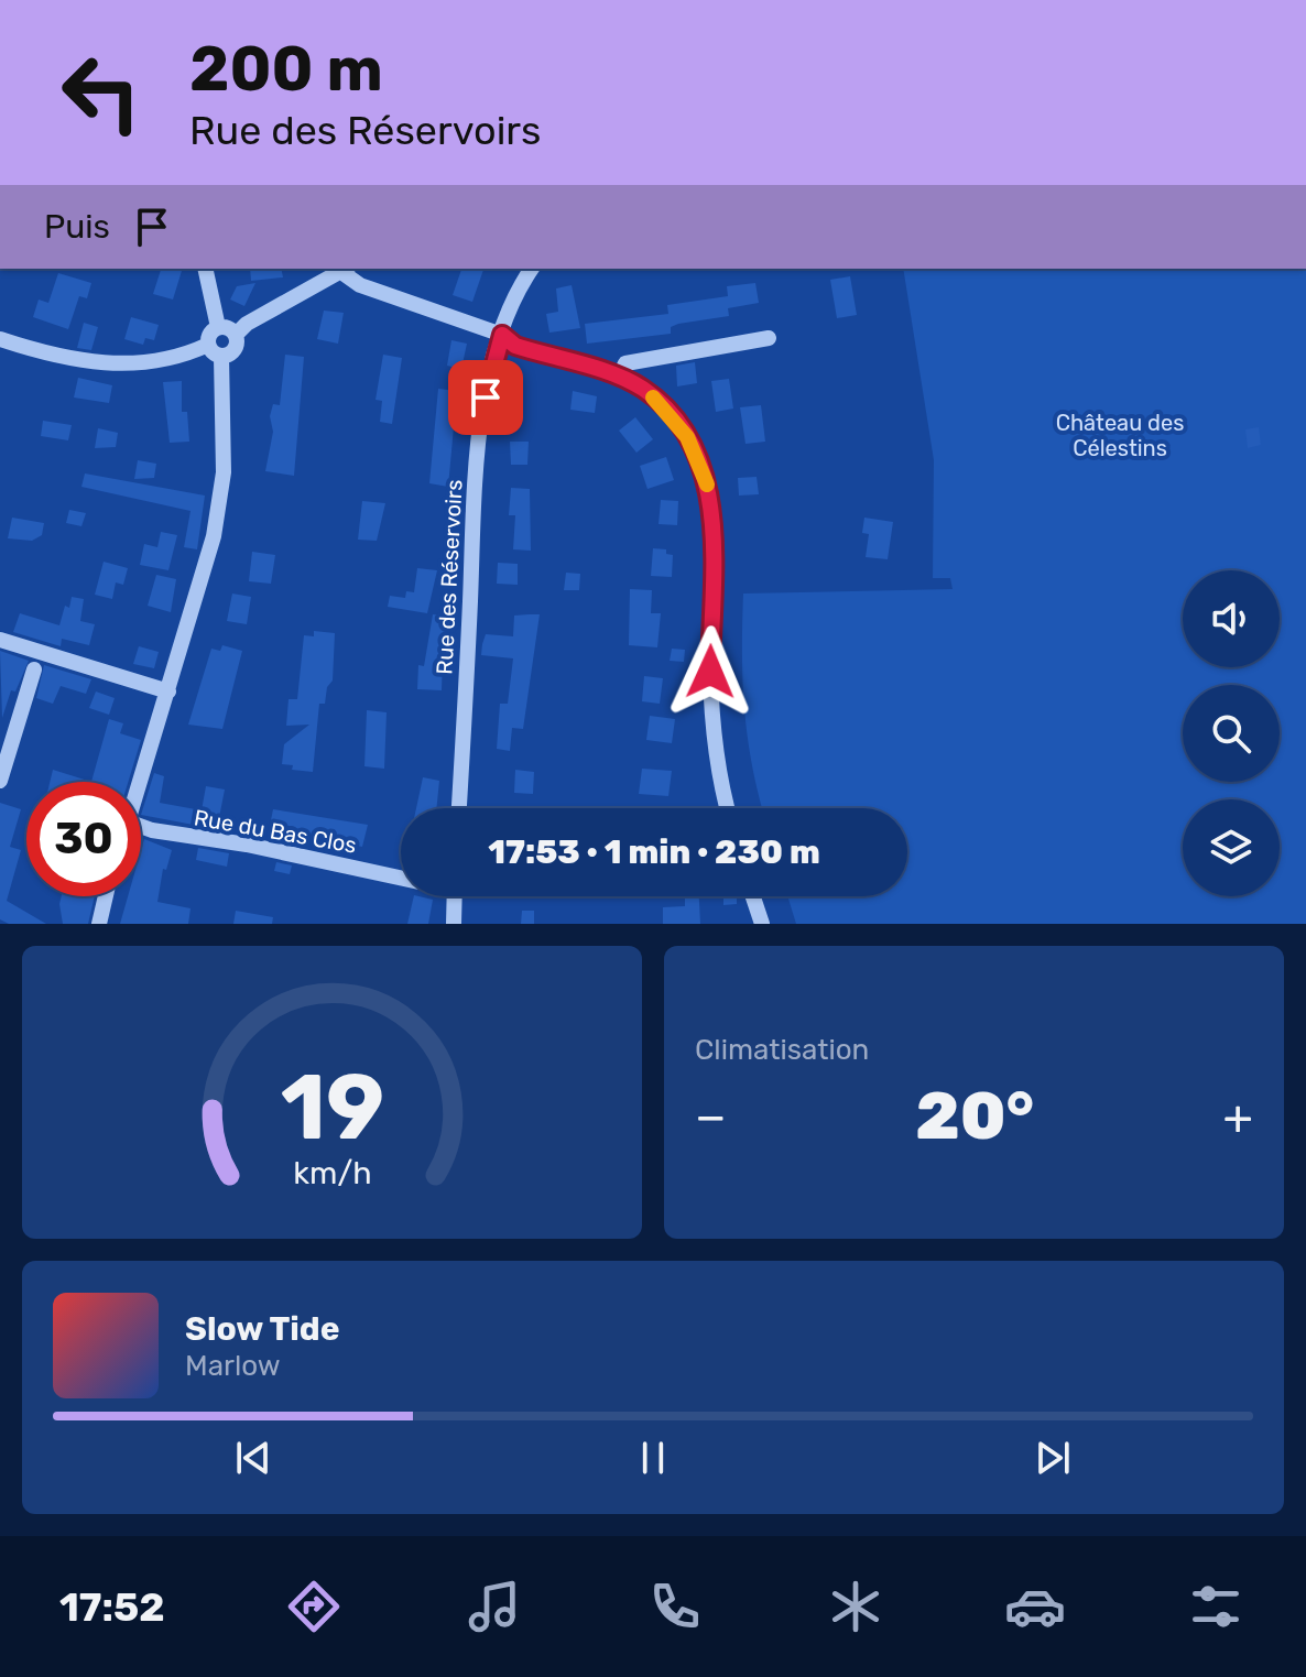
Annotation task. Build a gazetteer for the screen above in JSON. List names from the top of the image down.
{
  "streets": {
    "street": ["Rue des Réservoirs", "Rue du Bas Clos"]
  },
  "parks": ["Château des Célestins"],
  "page": {
    "turn": ["200 m", "Rue des Réservoirs"],
    "then": "Puis",
    "limit": "30",
    "trip": "17:53 · 1 min · 230 m",
    "tile": "Climatisation",
    "heat": ["−", "20°", "+"],
    "song": ["Slow Tide", "Marlow"],
    "tabs": "17:52",
    "gauge": ["19", "km/h"]
  }
}
